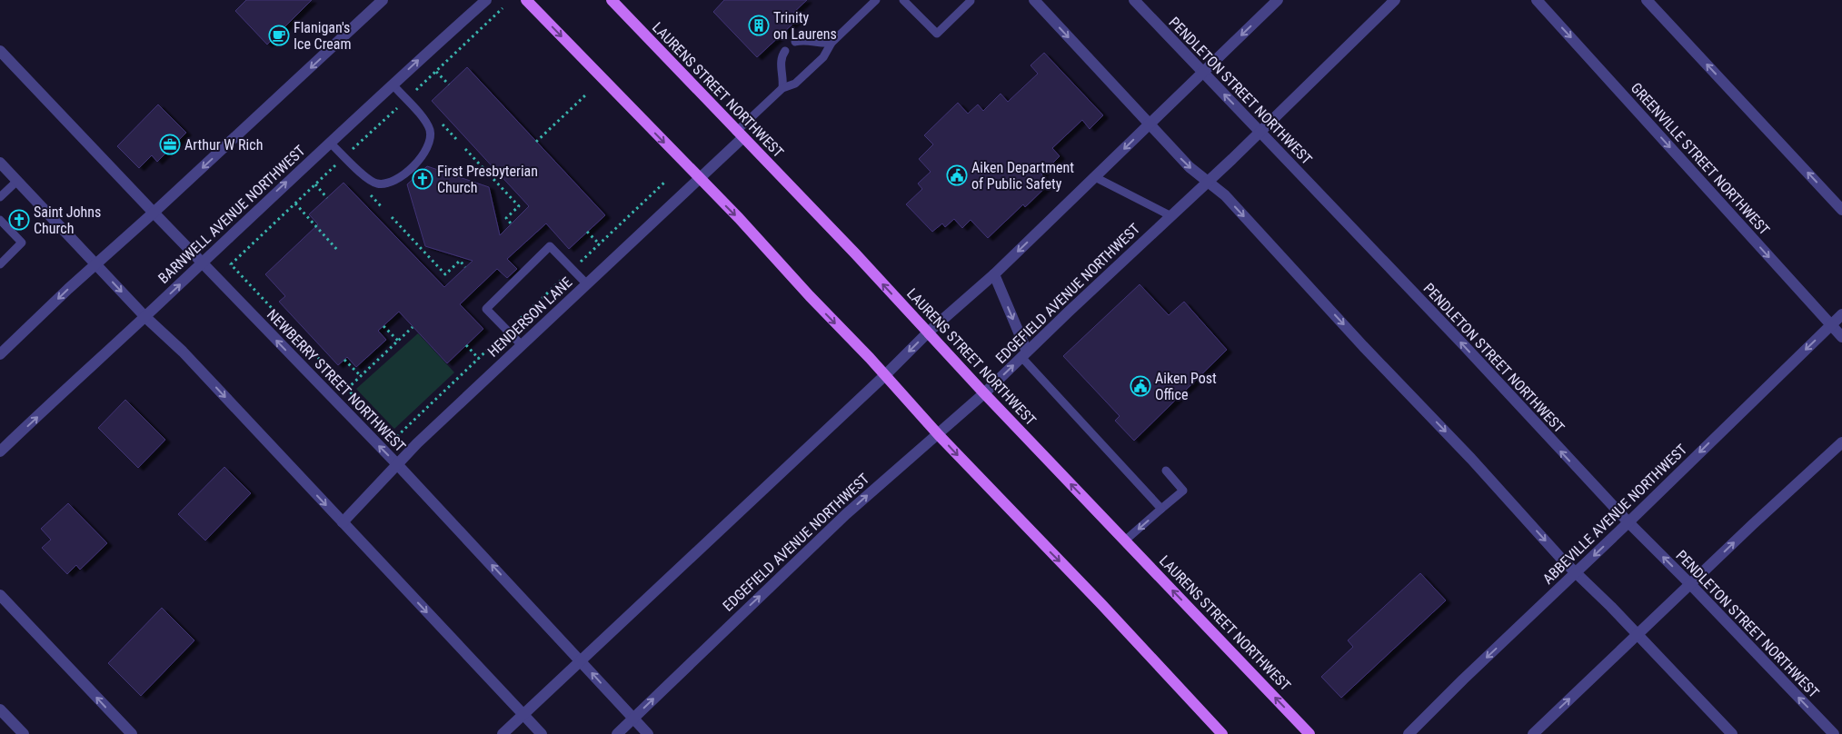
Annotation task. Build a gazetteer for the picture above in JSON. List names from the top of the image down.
{
  "streets": {
    "main road": ["LAURENS STREET NORTHWEST"],
    "street": [
      "PENDLETON STREET NORTHWEST",
      "GREENVILLE STREET NORTHWEST",
      "BARNWELL AVENUE NORTHWEST",
      "EDGEFIELD AVENUE NORTHWEST",
      "HENDERSON LANE",
      "NEWBERRY STREET NORTHWEST",
      "ABBEVILLE AVENUE NORTHWEST"
    ]
  },
  "crossings": [
    ["LAURENS STREET NORTHWEST", "EDGEFIELD AVENUE NORTHWEST"],
    ["LAURENS STREET NORTHWEST", "HENDERSON LANE"],
    ["PENDLETON STREET NORTHWEST", "EDGEFIELD AVENUE NORTHWEST"],
    ["PENDLETON STREET NORTHWEST", "ABBEVILLE AVENUE NORTHWEST"],
    ["GREENVILLE STREET NORTHWEST", "ABBEVILLE AVENUE NORTHWEST"],
    ["BARNWELL AVENUE NORTHWEST", "NEWBERRY STREET NORTHWEST"],
    ["EDGEFIELD AVENUE NORTHWEST", "NEWBERRY STREET NORTHWEST"],
    ["HENDERSON LANE", "NEWBERRY STREET NORTHWEST"]
  ],
  "places": {
    "building": ["Trinity on Laurens"],
    "cafe": ["Flanigan's Ice Cream"],
    "office": ["Arthur W Rich"],
    "public building": ["Aiken Department of Public Safety", "Aiken Post Office"],
    "church": ["First Presbyterian Church", "Saint Johns Church"]
  }
}
